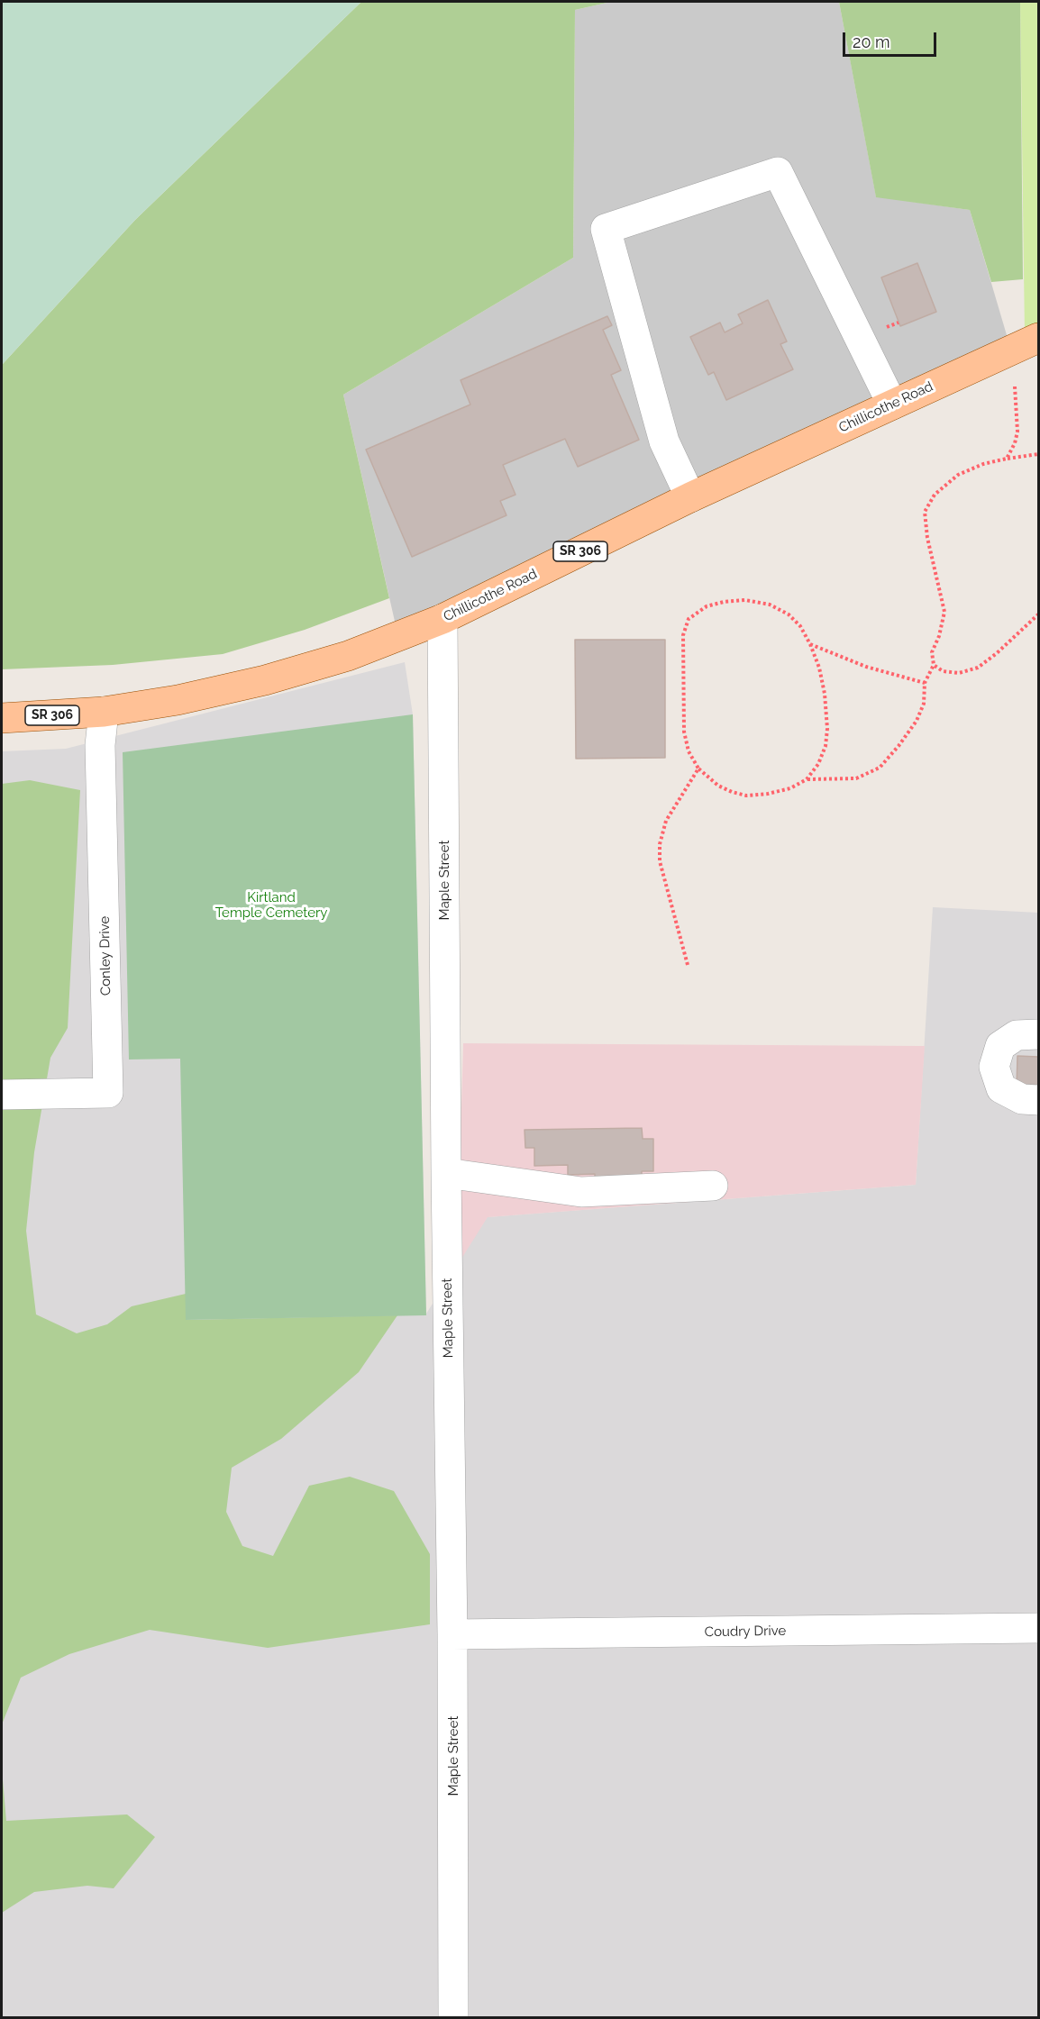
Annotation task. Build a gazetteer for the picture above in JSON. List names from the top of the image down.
{
  "streets": {
    "main road": ["Chillicothe Road", "SR 306"],
    "street": ["Maple Street", "Conley Drive", "Coudry Drive"]
  },
  "crossings": [
    ["Chillicothe Road", "Maple Street"],
    ["Chillicothe Road", "Conley Drive"],
    ["Maple Street", "Coudry Drive"]
  ],
  "parks": ["Kirtland Temple Cemetery"],
  "scale_bar": "20 m"
}
